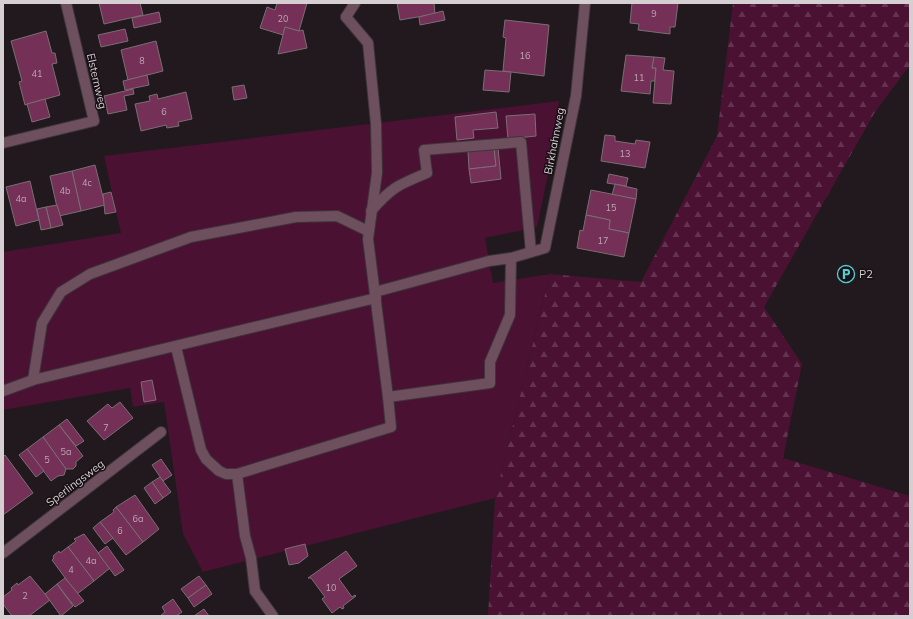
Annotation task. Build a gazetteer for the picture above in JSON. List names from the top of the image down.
{
  "streets": {
    "street": ["Elsternweg", "Birkhahnweg", "Sperlingsweg"]
  },
  "places": {
    "parking": ["P2"]
  },
  "house_numbers": [
    "9",
    "20",
    "16",
    "8",
    "41",
    "11",
    "6",
    "13",
    "4c",
    "4b",
    "4a",
    "15",
    "17",
    "7",
    "5a",
    "5",
    "6a",
    "6",
    "4a",
    "4",
    "10",
    "2"
  ]
}
